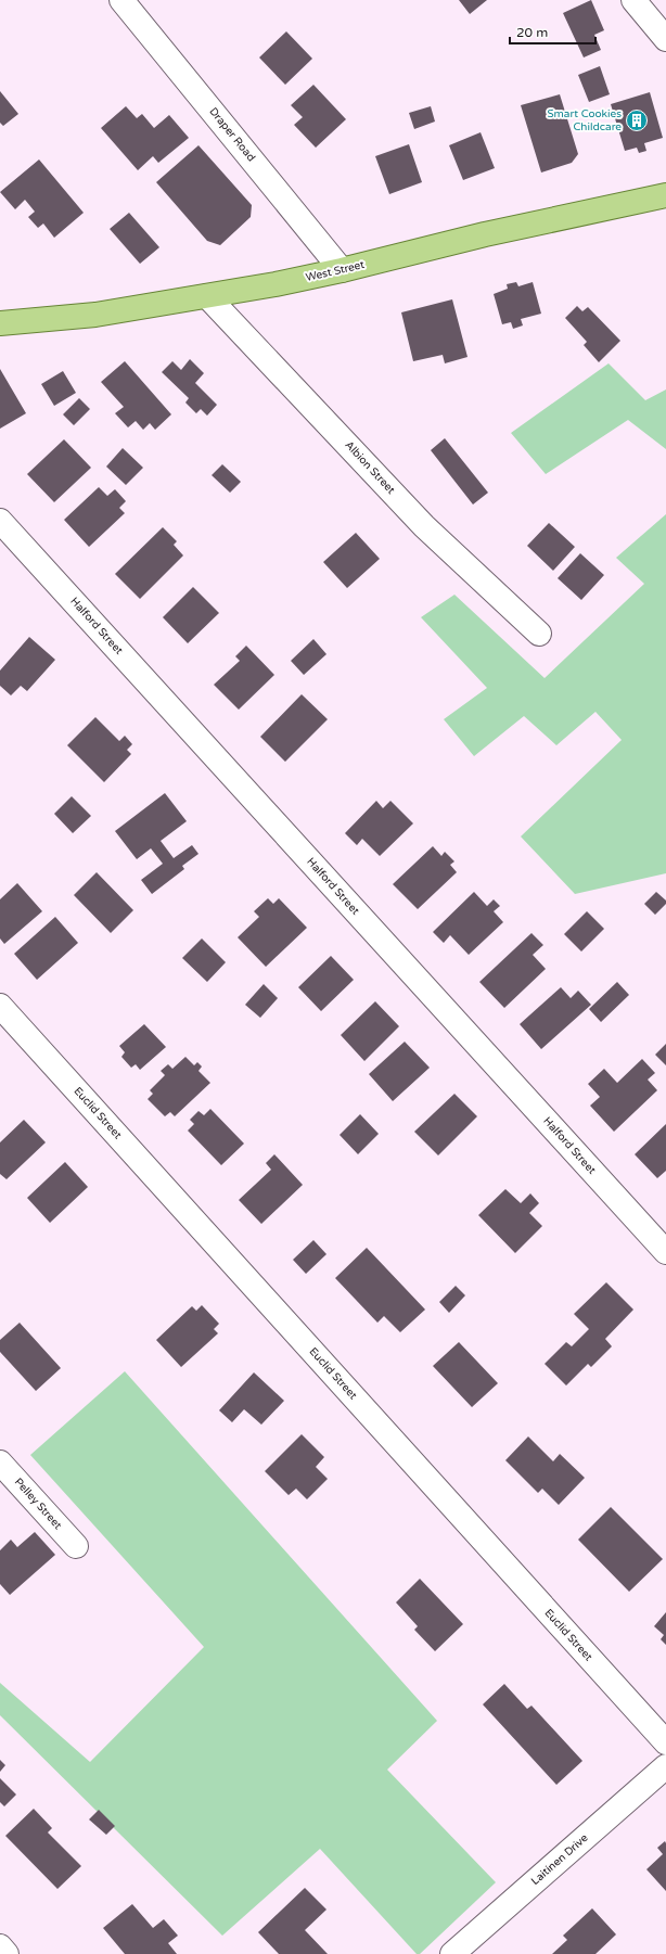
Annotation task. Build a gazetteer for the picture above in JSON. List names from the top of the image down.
{
  "streets": {
    "main road": ["West Street"],
    "street": [
      "Draper Road",
      "Albion Street",
      "Halford Street",
      "Euclid Street",
      "Pelley Street",
      "Laitinen Drive"
    ]
  },
  "crossings": [
    ["Draper Road", "West Street"],
    ["West Street", "Albion Street"]
  ],
  "places": {
    "building": ["Smart Cookies Childcare"]
  },
  "scale_bar": "20 m"
}
